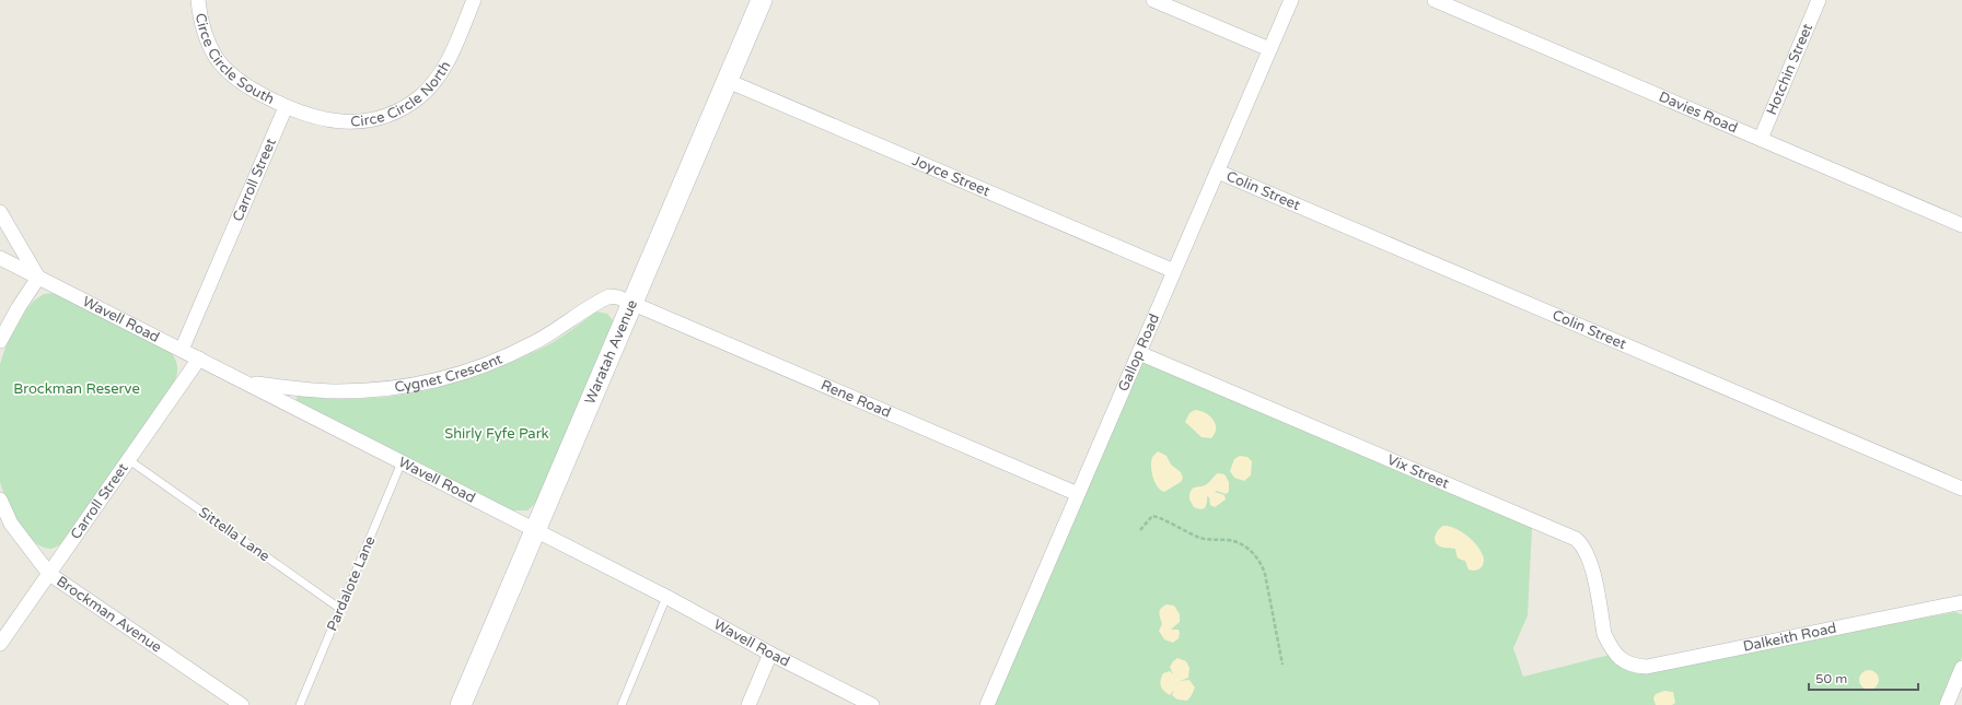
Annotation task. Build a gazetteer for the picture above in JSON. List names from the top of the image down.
{
  "streets": {
    "street": [
      "Circe Circle South",
      "Hotchin Street",
      "Circe Circle North",
      "Davies Road",
      "Joyce Street",
      "Carroll Street",
      "Colin Street",
      "Wavell Road",
      "Waratah Avenue",
      "Gallop Road",
      "Cygnet Crescent",
      "Rene Road",
      "Vix Street",
      "Brockman Avenue",
      "Dalkeith Road"
    ],
    "lane": ["Sittella Lane", "Pardalote Lane"]
  },
  "crossings": [
    ["Circe Circle South", "Circe Circle North"],
    ["Circe Circle South", "Carroll Street"],
    ["Hotchin Street", "Davies Road"],
    ["Circe Circle North", "Carroll Street"],
    ["Joyce Street", "Waratah Avenue"],
    ["Joyce Street", "Gallop Road"],
    ["Carroll Street", "Wavell Road"],
    ["Carroll Street", "Sittella Lane"],
    ["Carroll Street", "Brockman Avenue"],
    ["Colin Street", "Gallop Road"],
    ["Wavell Road", "Waratah Avenue"],
    ["Wavell Road", "Cygnet Crescent"],
    ["Wavell Road", "Pardalote Lane"],
    ["Waratah Avenue", "Cygnet Crescent"],
    ["Waratah Avenue", "Rene Road"],
    ["Gallop Road", "Rene Road"],
    ["Gallop Road", "Vix Street"],
    ["Cygnet Crescent", "Rene Road"],
    ["Vix Street", "Dalkeith Road"],
    ["Sittella Lane", "Pardalote Lane"]
  ],
  "parks": ["Brockman Reserve", "Shirly Fyfe Park"],
  "scale_bar": "50 m"
}
